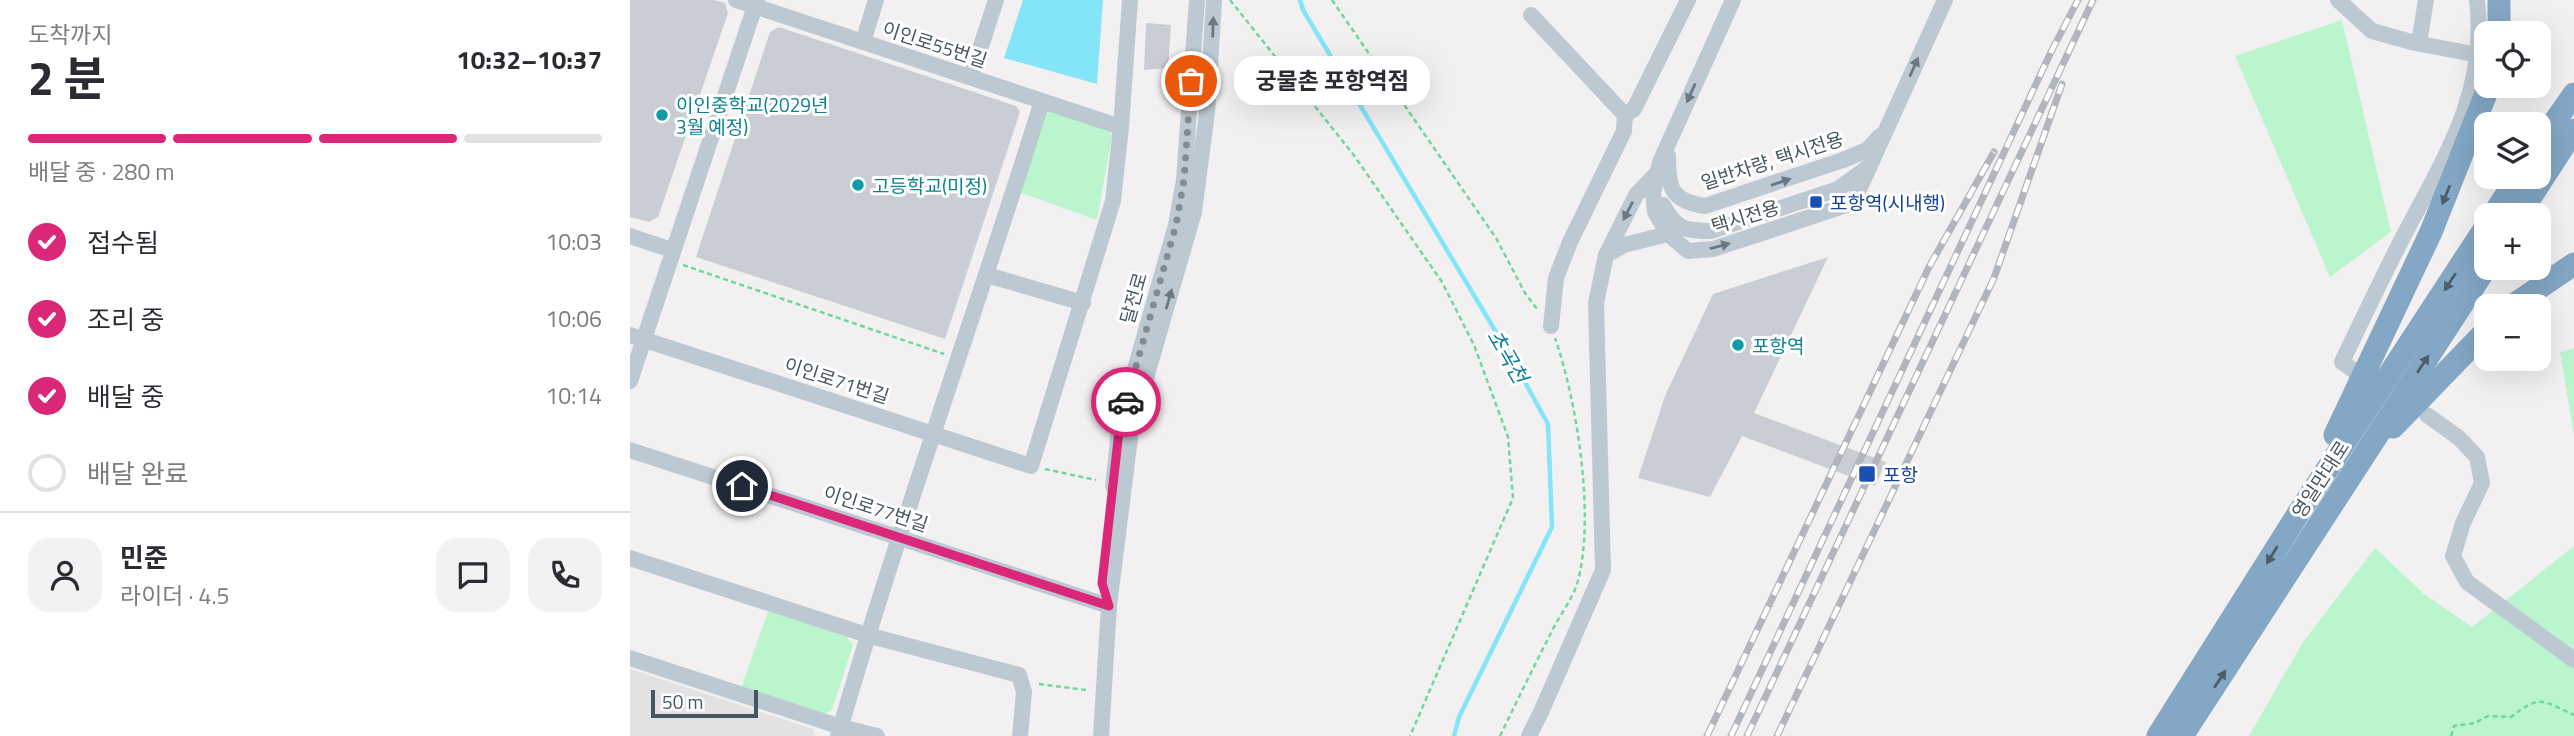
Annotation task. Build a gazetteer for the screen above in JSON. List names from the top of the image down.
{
  "streets": {
    "highway": ["영일만대로"],
    "street": [
      "이인로55번길",
      "일반차량, 택시전용",
      "택시전용",
      "달전로",
      "이인로71번길",
      "이인로77번길"
    ]
  },
  "crossings": [
    ["일반차량, 택시전용", "택시전용"],
    ["달전로", "이인로77번길"]
  ],
  "one_way": ["택시전용"],
  "water": ["초곡천"],
  "places": {
    "other": [
      "궁물촌 포항역점",
      "이인중학교(2029년 3월 예정)",
      "고등학교(미정)",
      "포항역"
    ],
    "transit": ["포항역(시내행)", "포항"]
  },
  "scale_bar": "50 m",
  "page": {
    "heading": ["2 분", "도착까지", "10:32–10:37"],
    "panel": ["민준", "라이더 · 4.5"],
    "map_buttons": ["+", "−"],
    "bubble": "궁물촌 포항역점",
    "bar": "배달 중 · 280 m",
    "list": [
      ["접수됨", "10:03"],
      ["조리 중", "10:06"],
      ["배달 중", "10:14"],
      "배달 완료"
    ],
    "scale": "50 m"
  }
}
